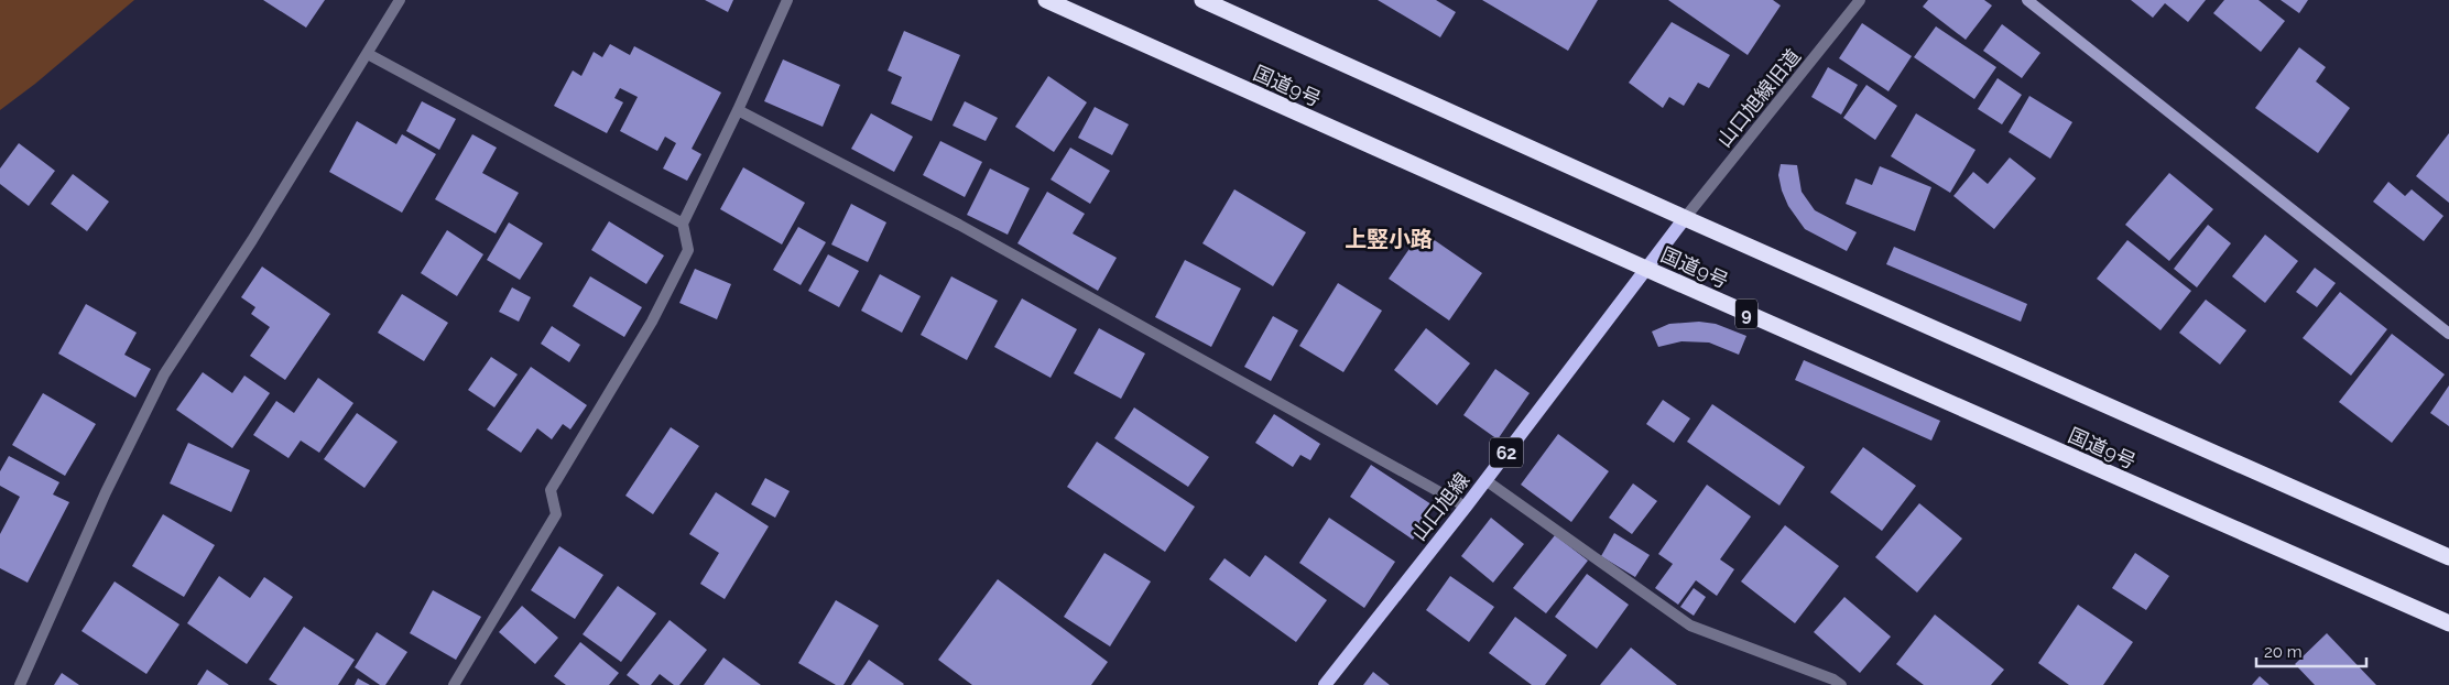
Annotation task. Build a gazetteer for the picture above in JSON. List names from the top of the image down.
{
  "streets": {
    "highway": ["国道9号", "9"],
    "main road": ["62", "山口旭線"],
    "street": ["山口旭線旧道"]
  },
  "crossings": [
    ["国道9号", "山口旭線"],
    ["山口旭線旧道", "山口旭線"]
  ],
  "districts": ["上竪小路"],
  "scale_bar": "20 m"
}
